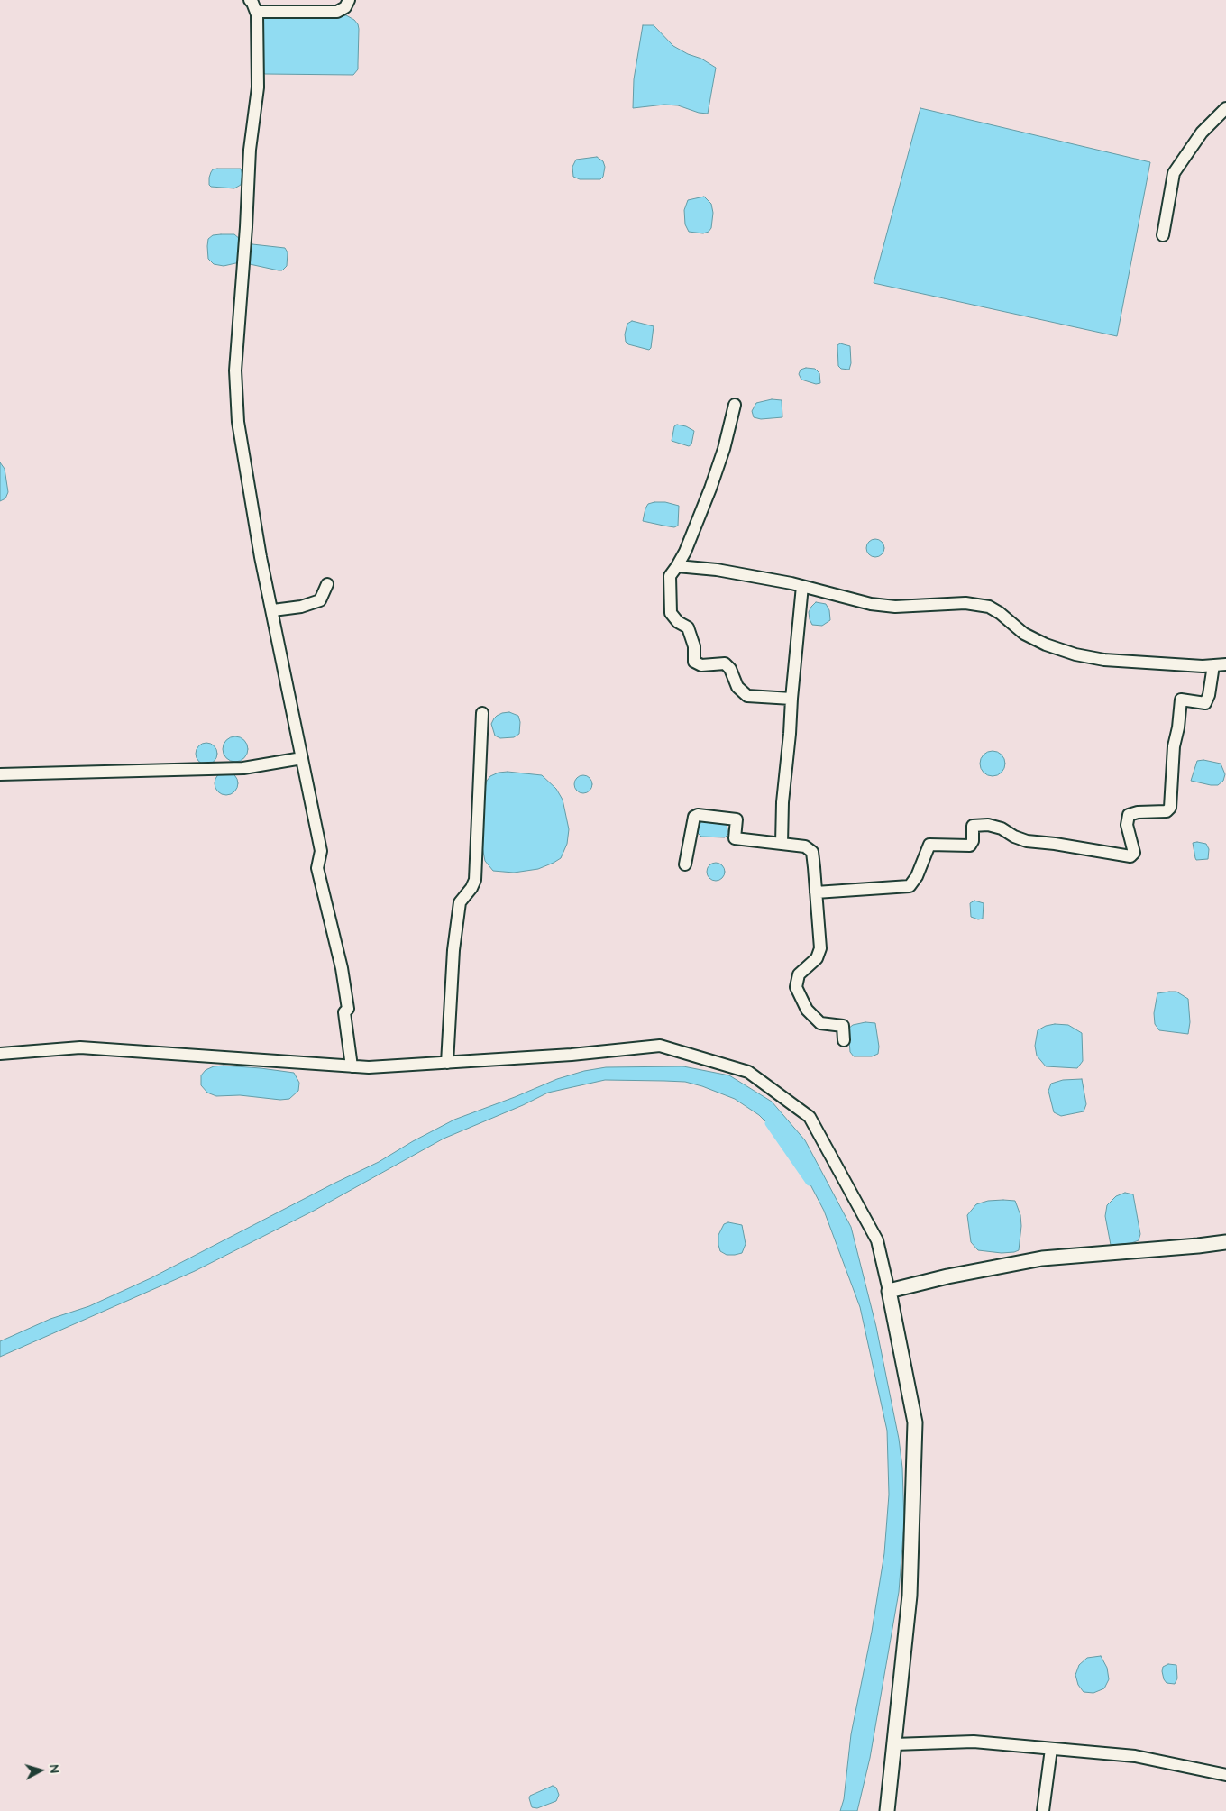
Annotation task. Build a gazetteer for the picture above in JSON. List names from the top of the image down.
{
  "north": "right"
}
